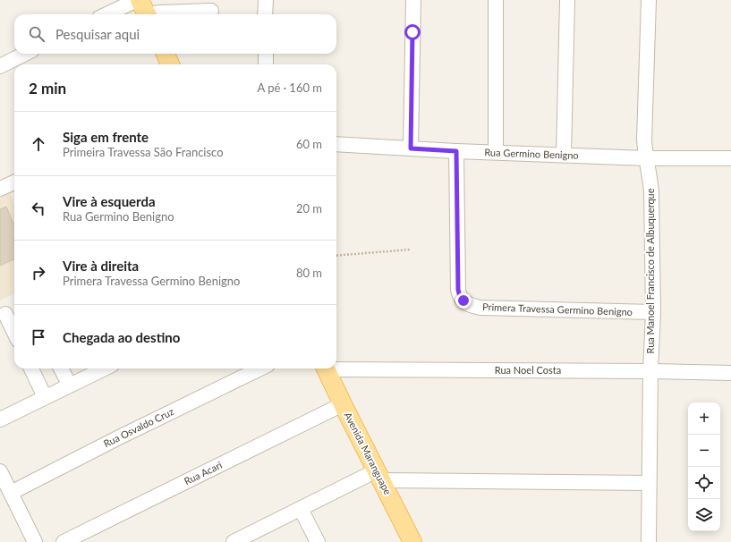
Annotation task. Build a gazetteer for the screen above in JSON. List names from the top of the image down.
{
  "streets": {
    "main road": ["Avenida Maranguape"],
    "street": [
      "Rua Germino Benigno",
      "Rua Manoel Francisco de Albuquerque",
      "Primera Travessa Germino Benigno",
      "Rua Noel Costa",
      "Rua Osvaldo Cruz",
      "Rua Acari"
    ]
  },
  "crossings": [
    ["Rua Germino Benigno", "Rua Manoel Francisco de Albuquerque"],
    ["Rua Germino Benigno", "Primera Travessa Germino Benigno"],
    ["Rua Manoel Francisco de Albuquerque", "Primera Travessa Germino Benigno"],
    ["Rua Manoel Francisco de Albuquerque", "Rua Noel Costa"],
    ["Avenida Maranguape", "Rua Acari"]
  ],
  "page": {
    "search": "Pesquisar aqui",
    "heading": ["2 min", "A pé · 160 m"],
    "list": [
      ["Siga em frente", "Primeira Travessa São Francisco", "60 m"],
      ["Vire à esquerda", "Rua Germino Benigno", "20 m"],
      ["Vire à direita", "Primera Travessa Germino Benigno", "80 m"],
      "Chegada ao destino"
    ],
    "map_buttons": ["+", "−"]
  }
}
